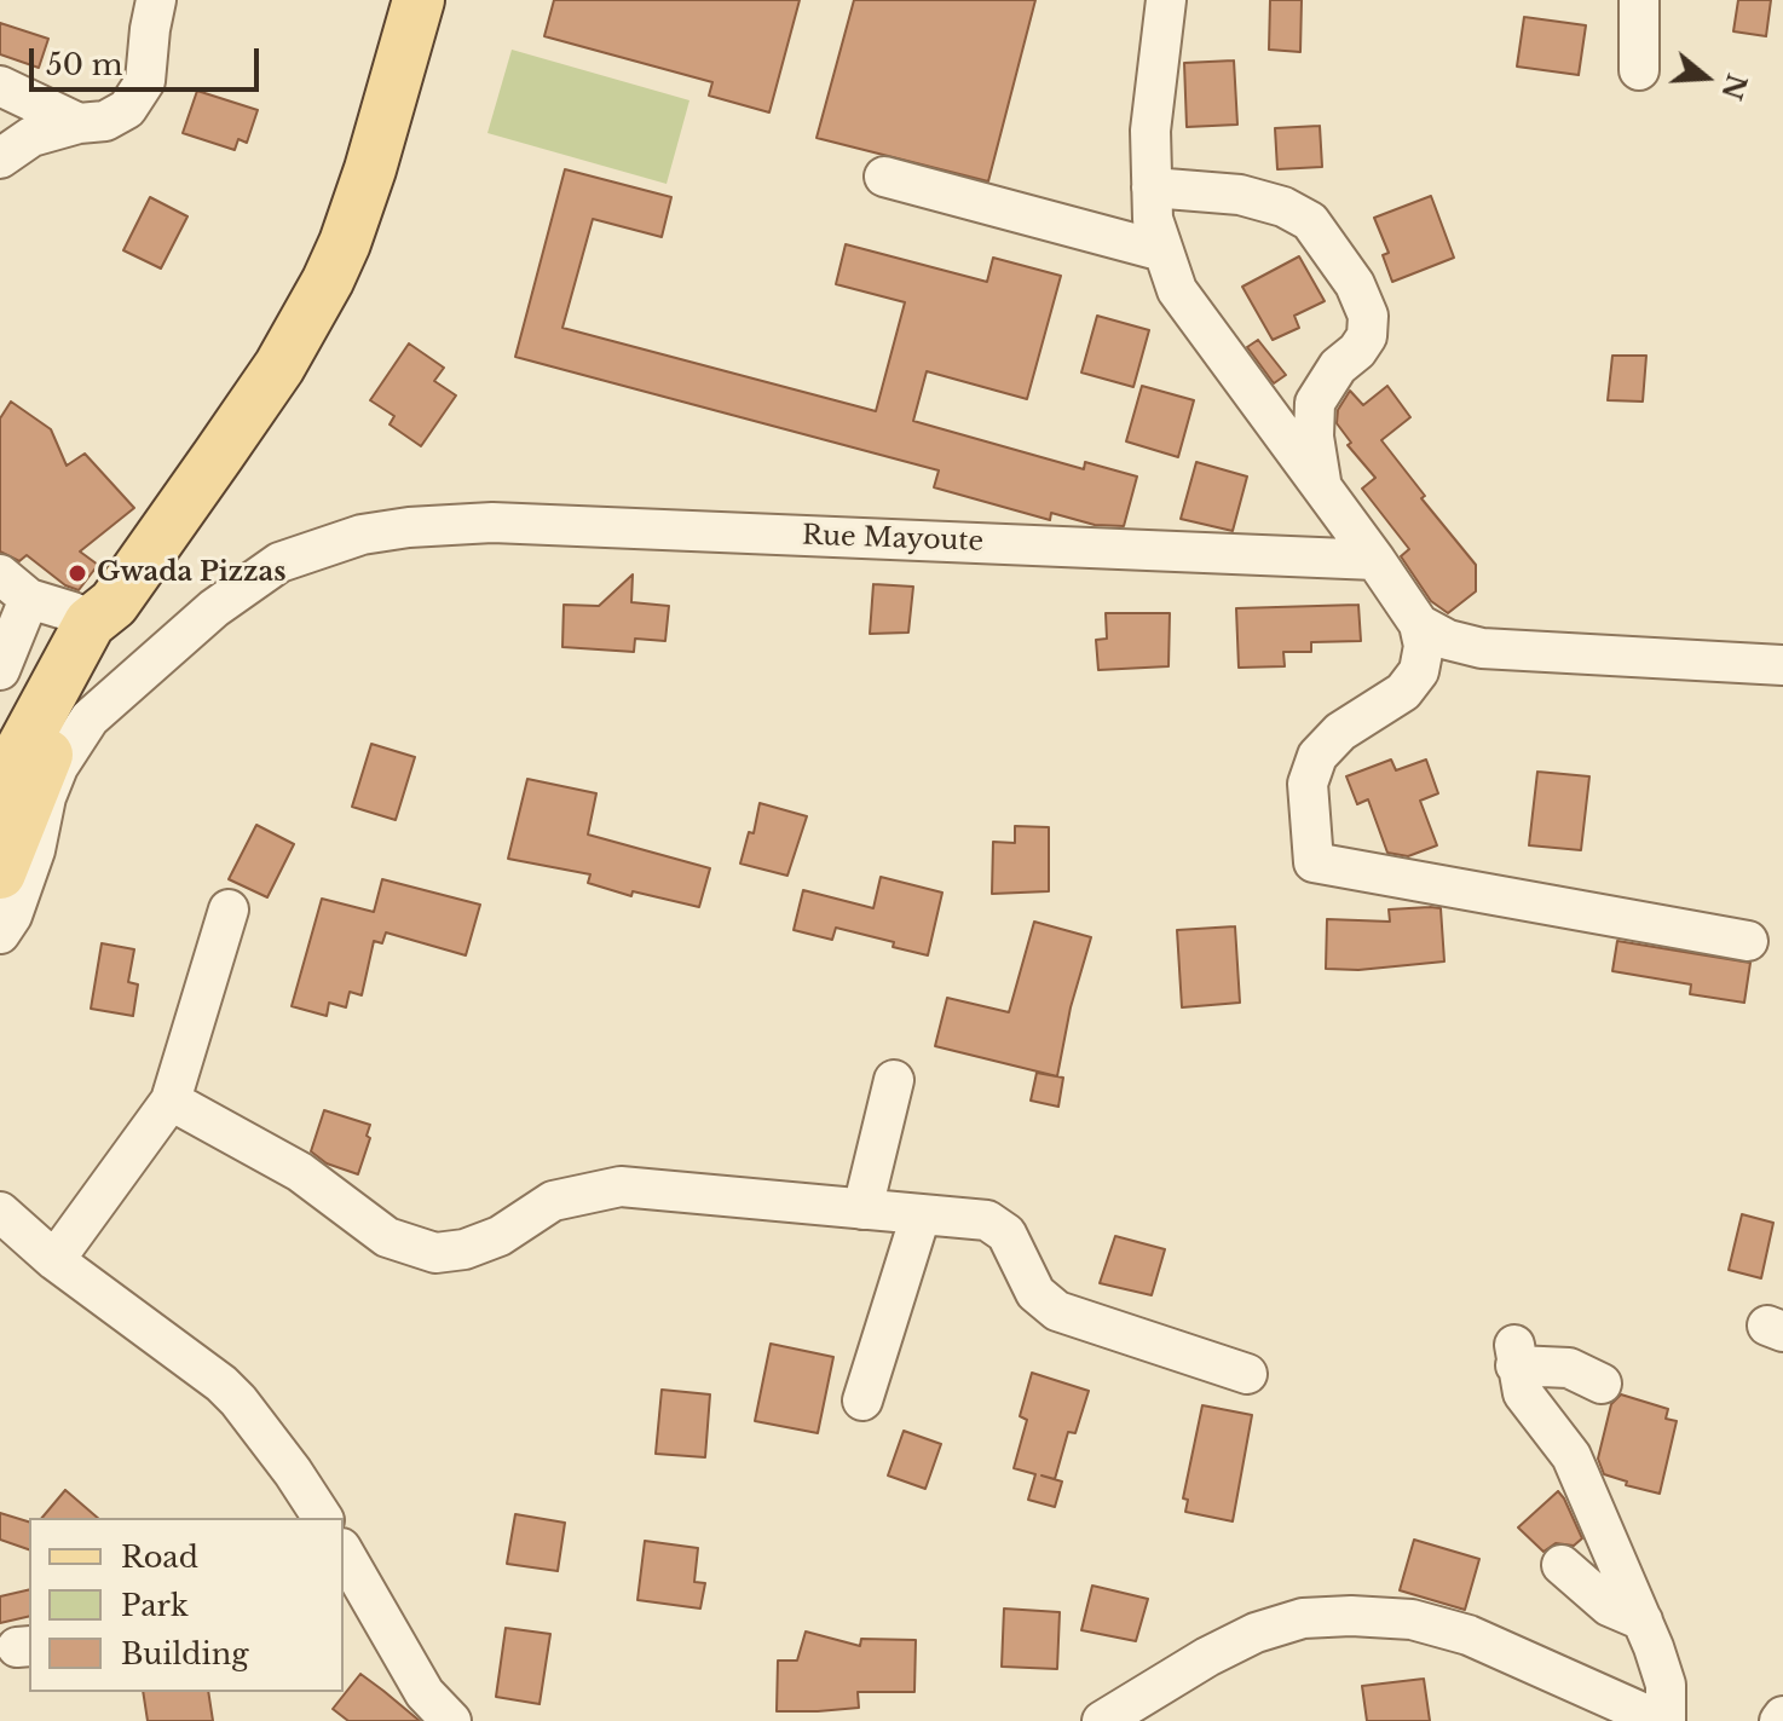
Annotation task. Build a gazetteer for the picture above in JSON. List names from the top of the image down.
{
  "streets": {
    "street": ["Rue Mayoute"]
  },
  "places": ["Gwada Pizzas"],
  "legend": ["Road", "Park", "Building"],
  "scale_bar": "50 m",
  "north": "right"
}
